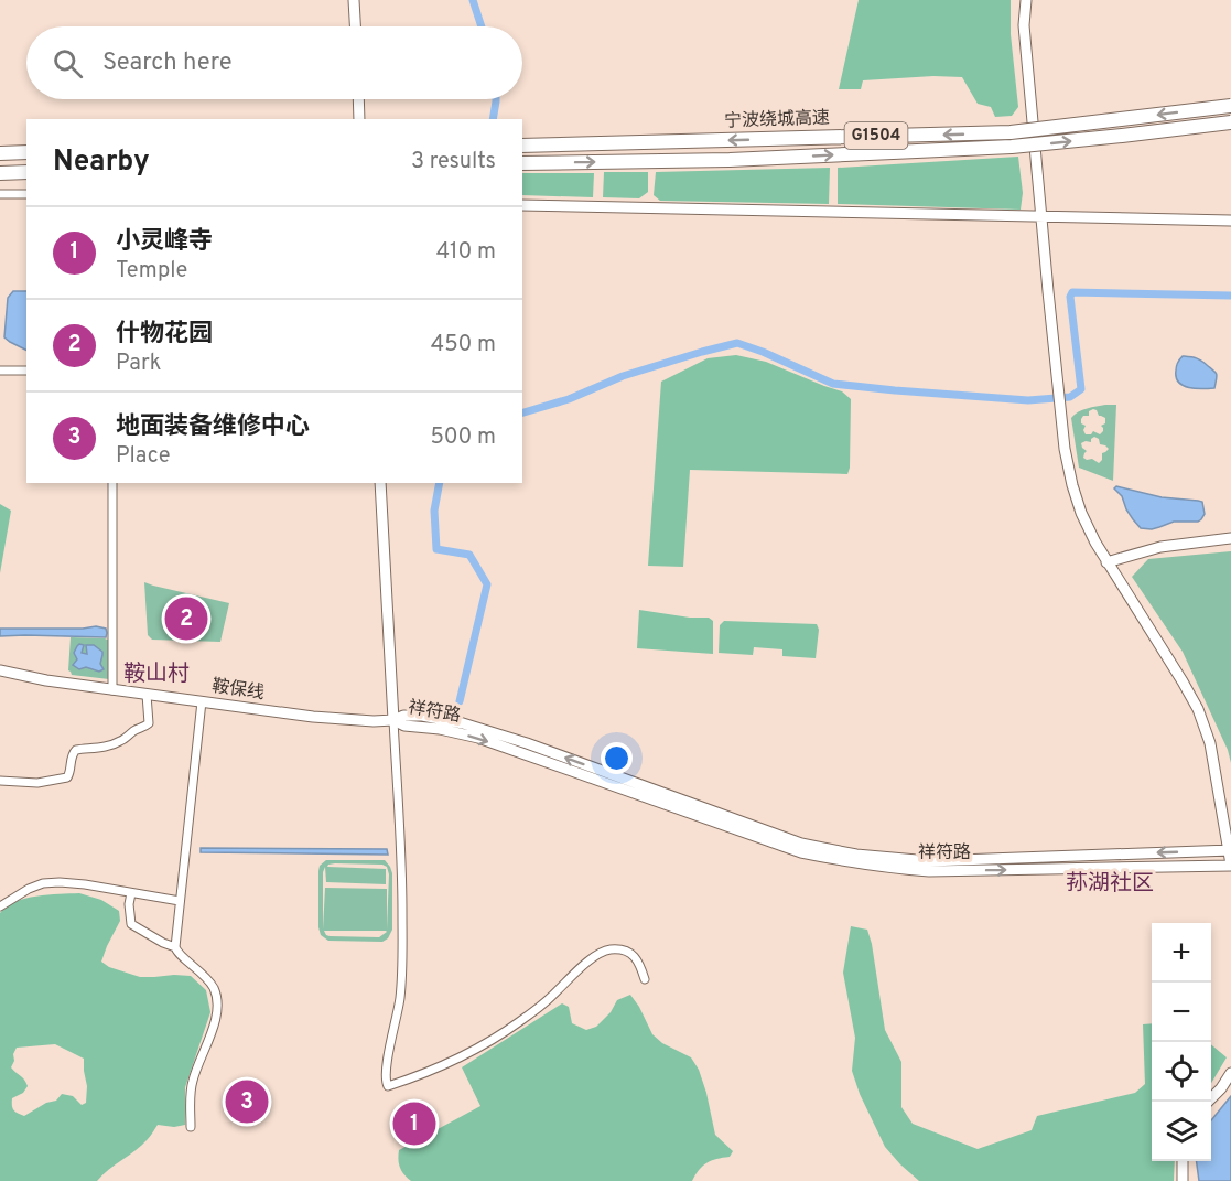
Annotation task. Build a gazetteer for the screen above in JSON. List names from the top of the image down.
{
  "streets": {
    "highway": ["宁波绕城高速", "G1504"],
    "main road": ["鞍保线", "祥符路"]
  },
  "crossings": [
    ["鞍保线", "祥符路"]
  ],
  "districts": ["鞍山村", "荪湖社区"],
  "page": {
    "search": "Search here",
    "heading": ["Nearby", "3 results"],
    "list": [
      {
        "mark": "1",
        "name": "小灵峰寺",
        "note": "Temple",
        "value": "410 m"
      },
      {
        "mark": "2",
        "name": "什物花园",
        "note": "Park",
        "value": "450 m"
      },
      {
        "mark": "3",
        "name": "地面装备维修中心",
        "note": "Place",
        "value": "500 m"
      }
    ],
    "pins": ["2", "3", "1"],
    "map_buttons": ["+", "−"]
  }
}
